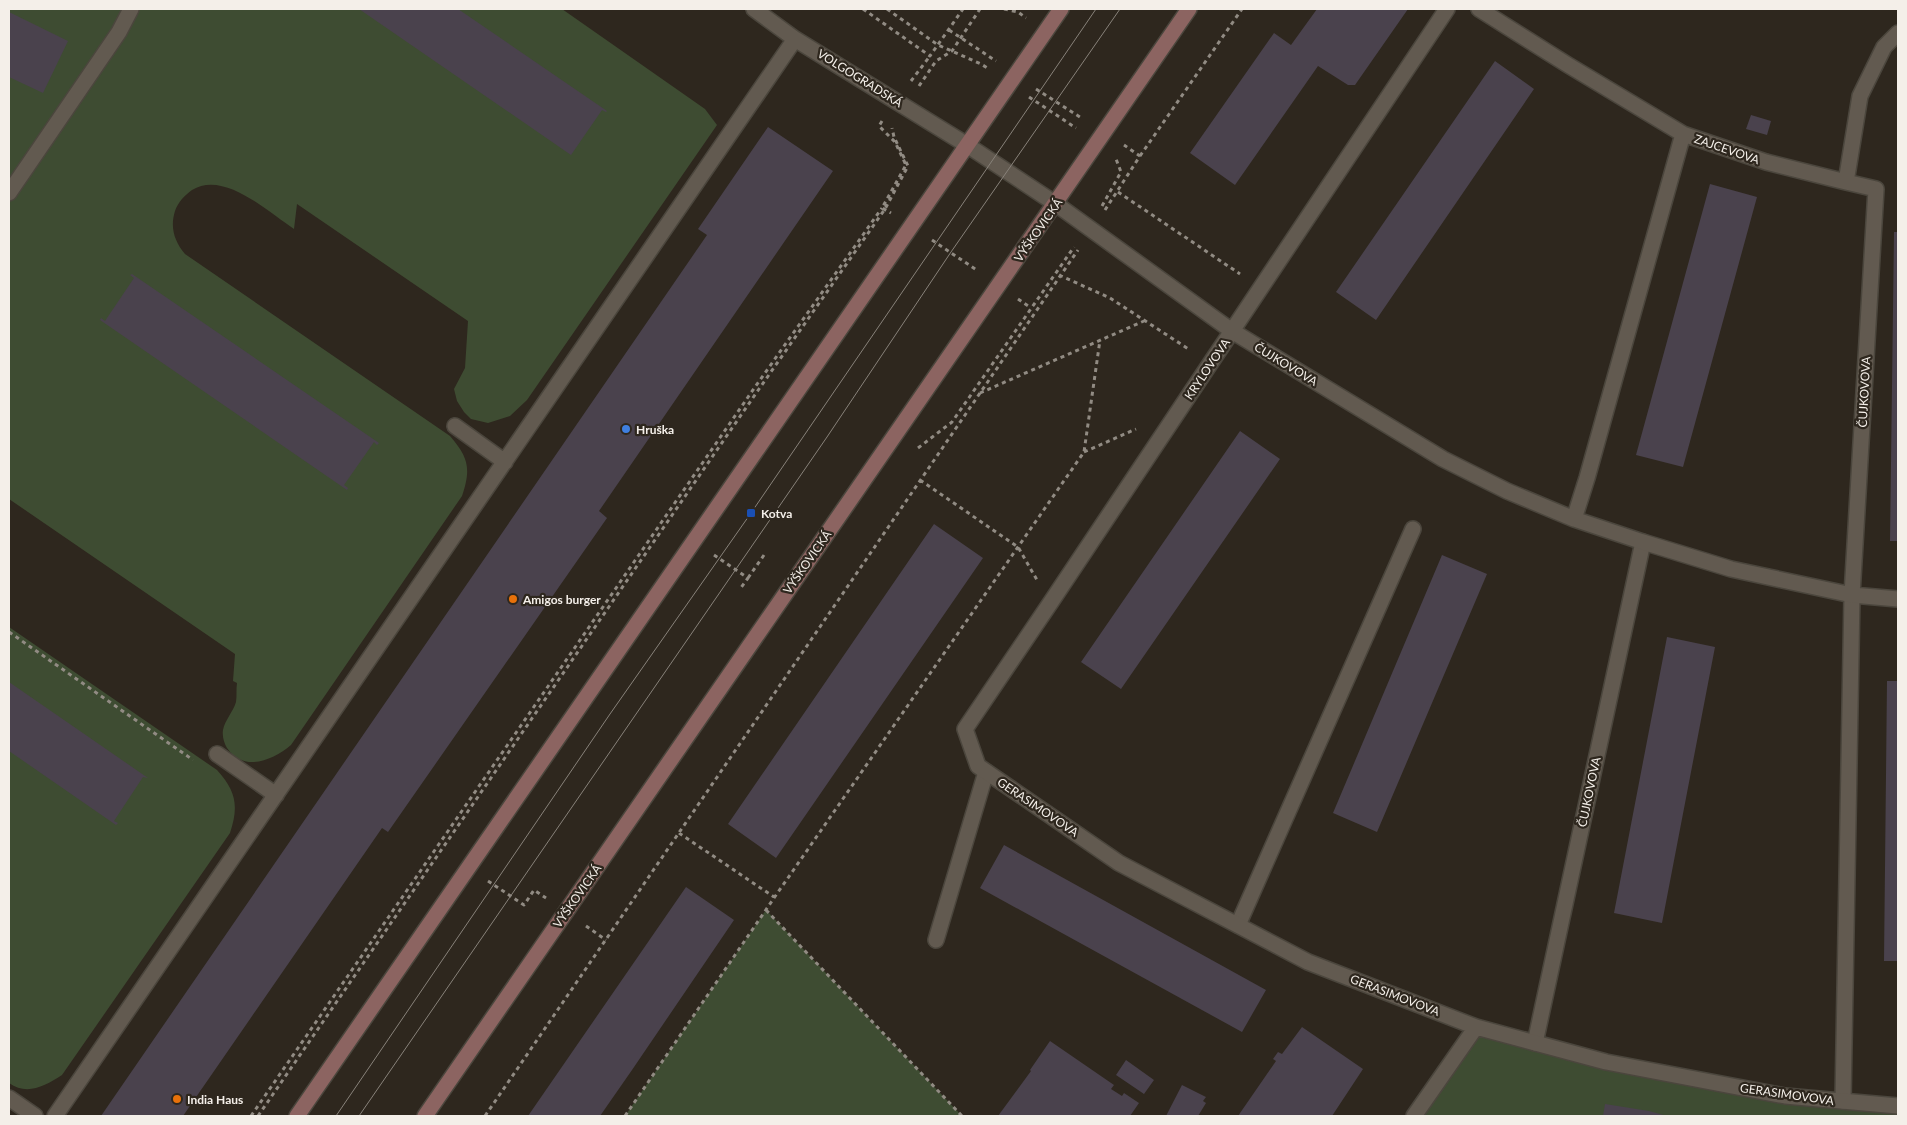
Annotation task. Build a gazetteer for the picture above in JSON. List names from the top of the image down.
{
  "streets": {
    "street": [
      "VOLGOGRADSKÁ",
      "ZAJCEVOVA",
      "VÝŠKOVICKÁ",
      "ČUJKOVOVA",
      "KRYLOVOVA",
      "GERASIMOVOVA"
    ]
  },
  "crossings": [
    ["VOLGOGRADSKÁ", "ČUJKOVOVA"],
    ["ZAJCEVOVA", "ČUJKOVOVA"],
    ["VÝŠKOVICKÁ", "ČUJKOVOVA"],
    ["ČUJKOVOVA", "KRYLOVOVA"],
    ["ČUJKOVOVA", "GERASIMOVOVA"],
    ["KRYLOVOVA", "GERASIMOVOVA"]
  ],
  "places": {
    "other": ["Hruška", "Amigos burger", "India Haus"],
    "transit": ["Kotva"]
  }
}
